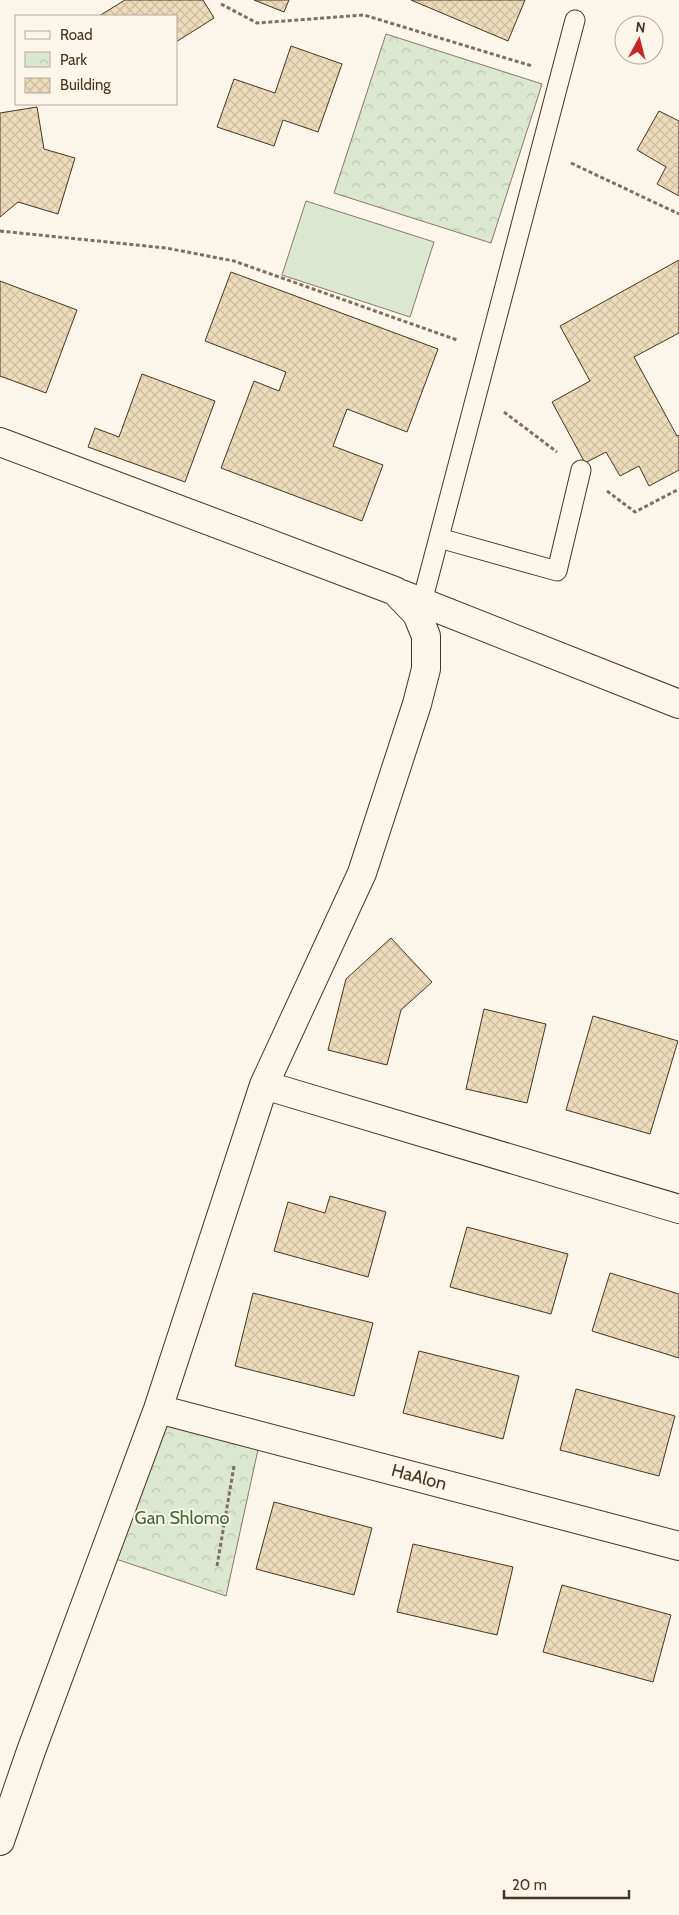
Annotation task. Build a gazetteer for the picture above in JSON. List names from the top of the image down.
{
  "streets": {
    "street": ["HaAlon"]
  },
  "parks": ["Gan Shlomo"],
  "legend": ["Road", "Park", "Building"],
  "scale_bar": "20 m",
  "north": "top"
}
